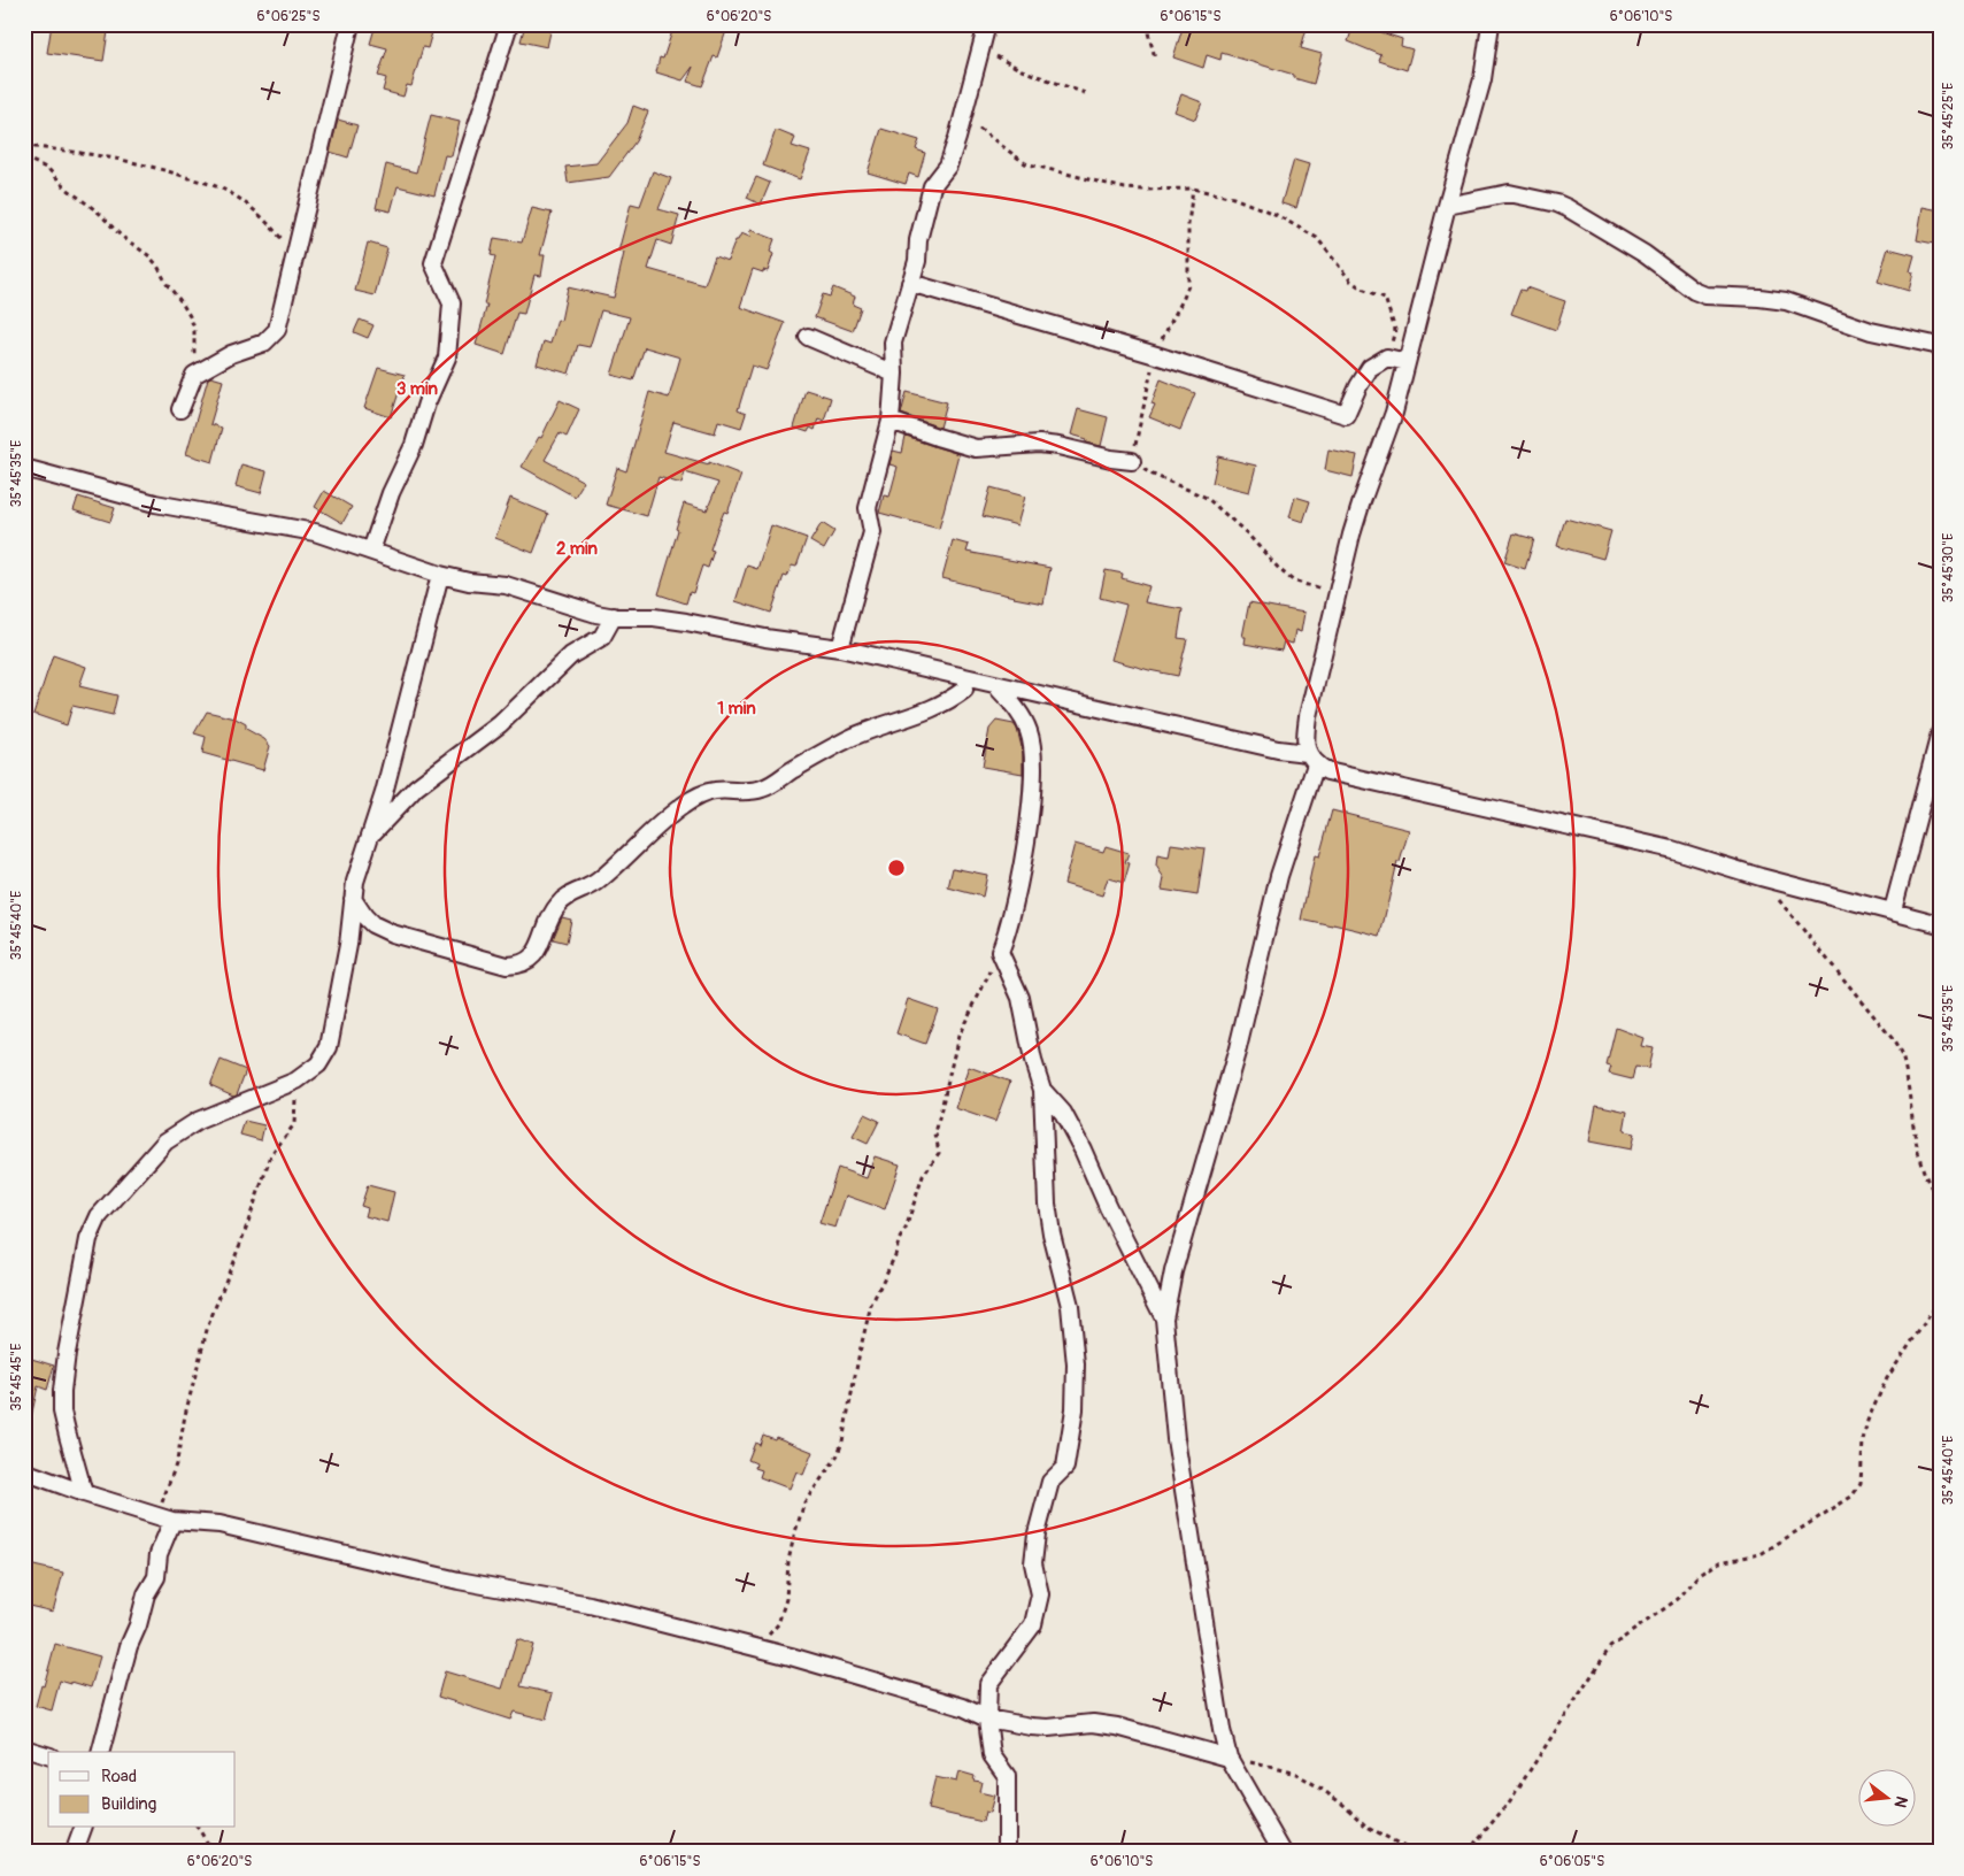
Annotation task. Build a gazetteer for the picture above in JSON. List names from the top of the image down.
{
  "legend": ["Road", "Building"],
  "north": "right",
  "coordinates": [
    "6°06'25\"S",
    "6°06'20\"S",
    "6°06'15\"S",
    "6°06'10\"S",
    "35°45'25\"E",
    "35°45'35\"E",
    "35°45'30\"E",
    "35°45'40\"E",
    "35°45'45\"E",
    "6°06'05\"S"
  ],
  "rings": ["3 min", "2 min", "1 min"]
}
